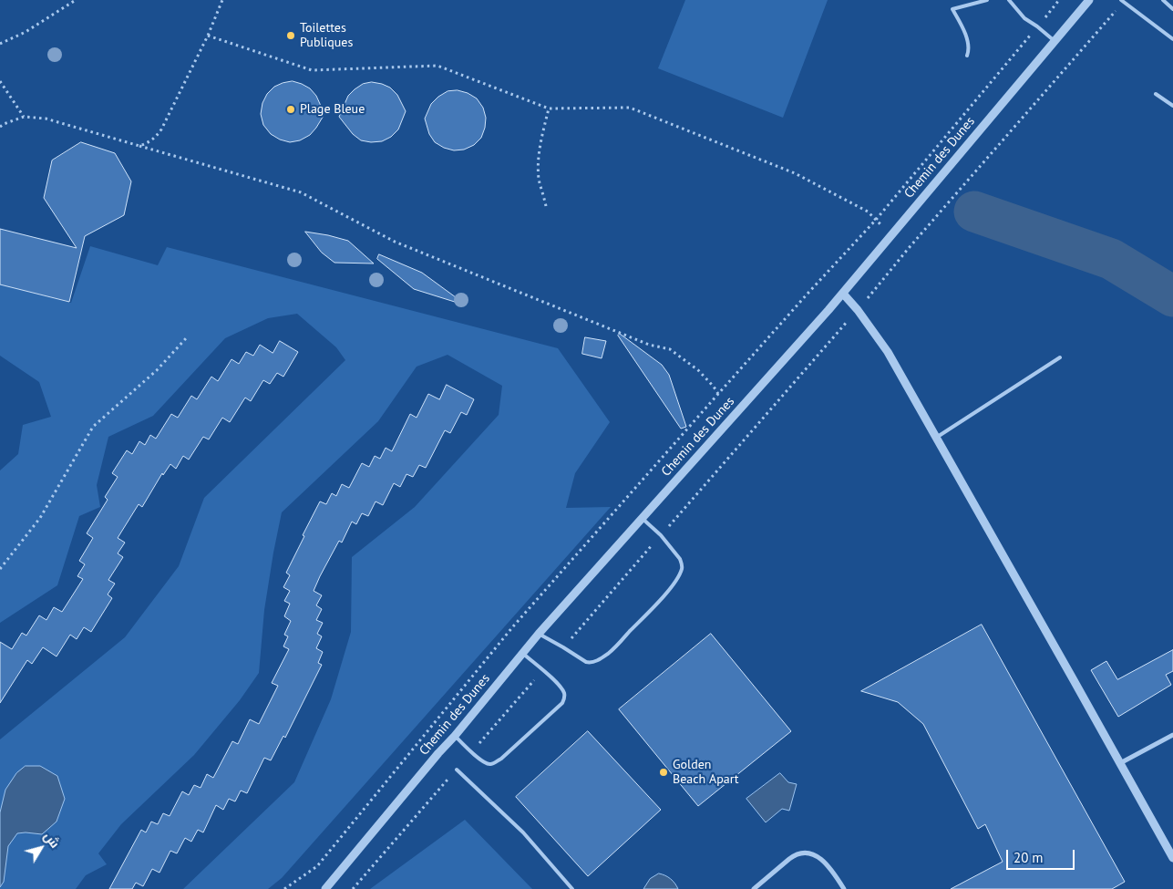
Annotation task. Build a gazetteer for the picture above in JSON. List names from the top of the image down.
{
  "streets": {
    "street": ["Chemin des Dunes"]
  },
  "places": ["Toilettes Publiques", "Plage Bleue", "Golden Beach Apart"],
  "scale_bar": "20 m",
  "north": "top right"
}
